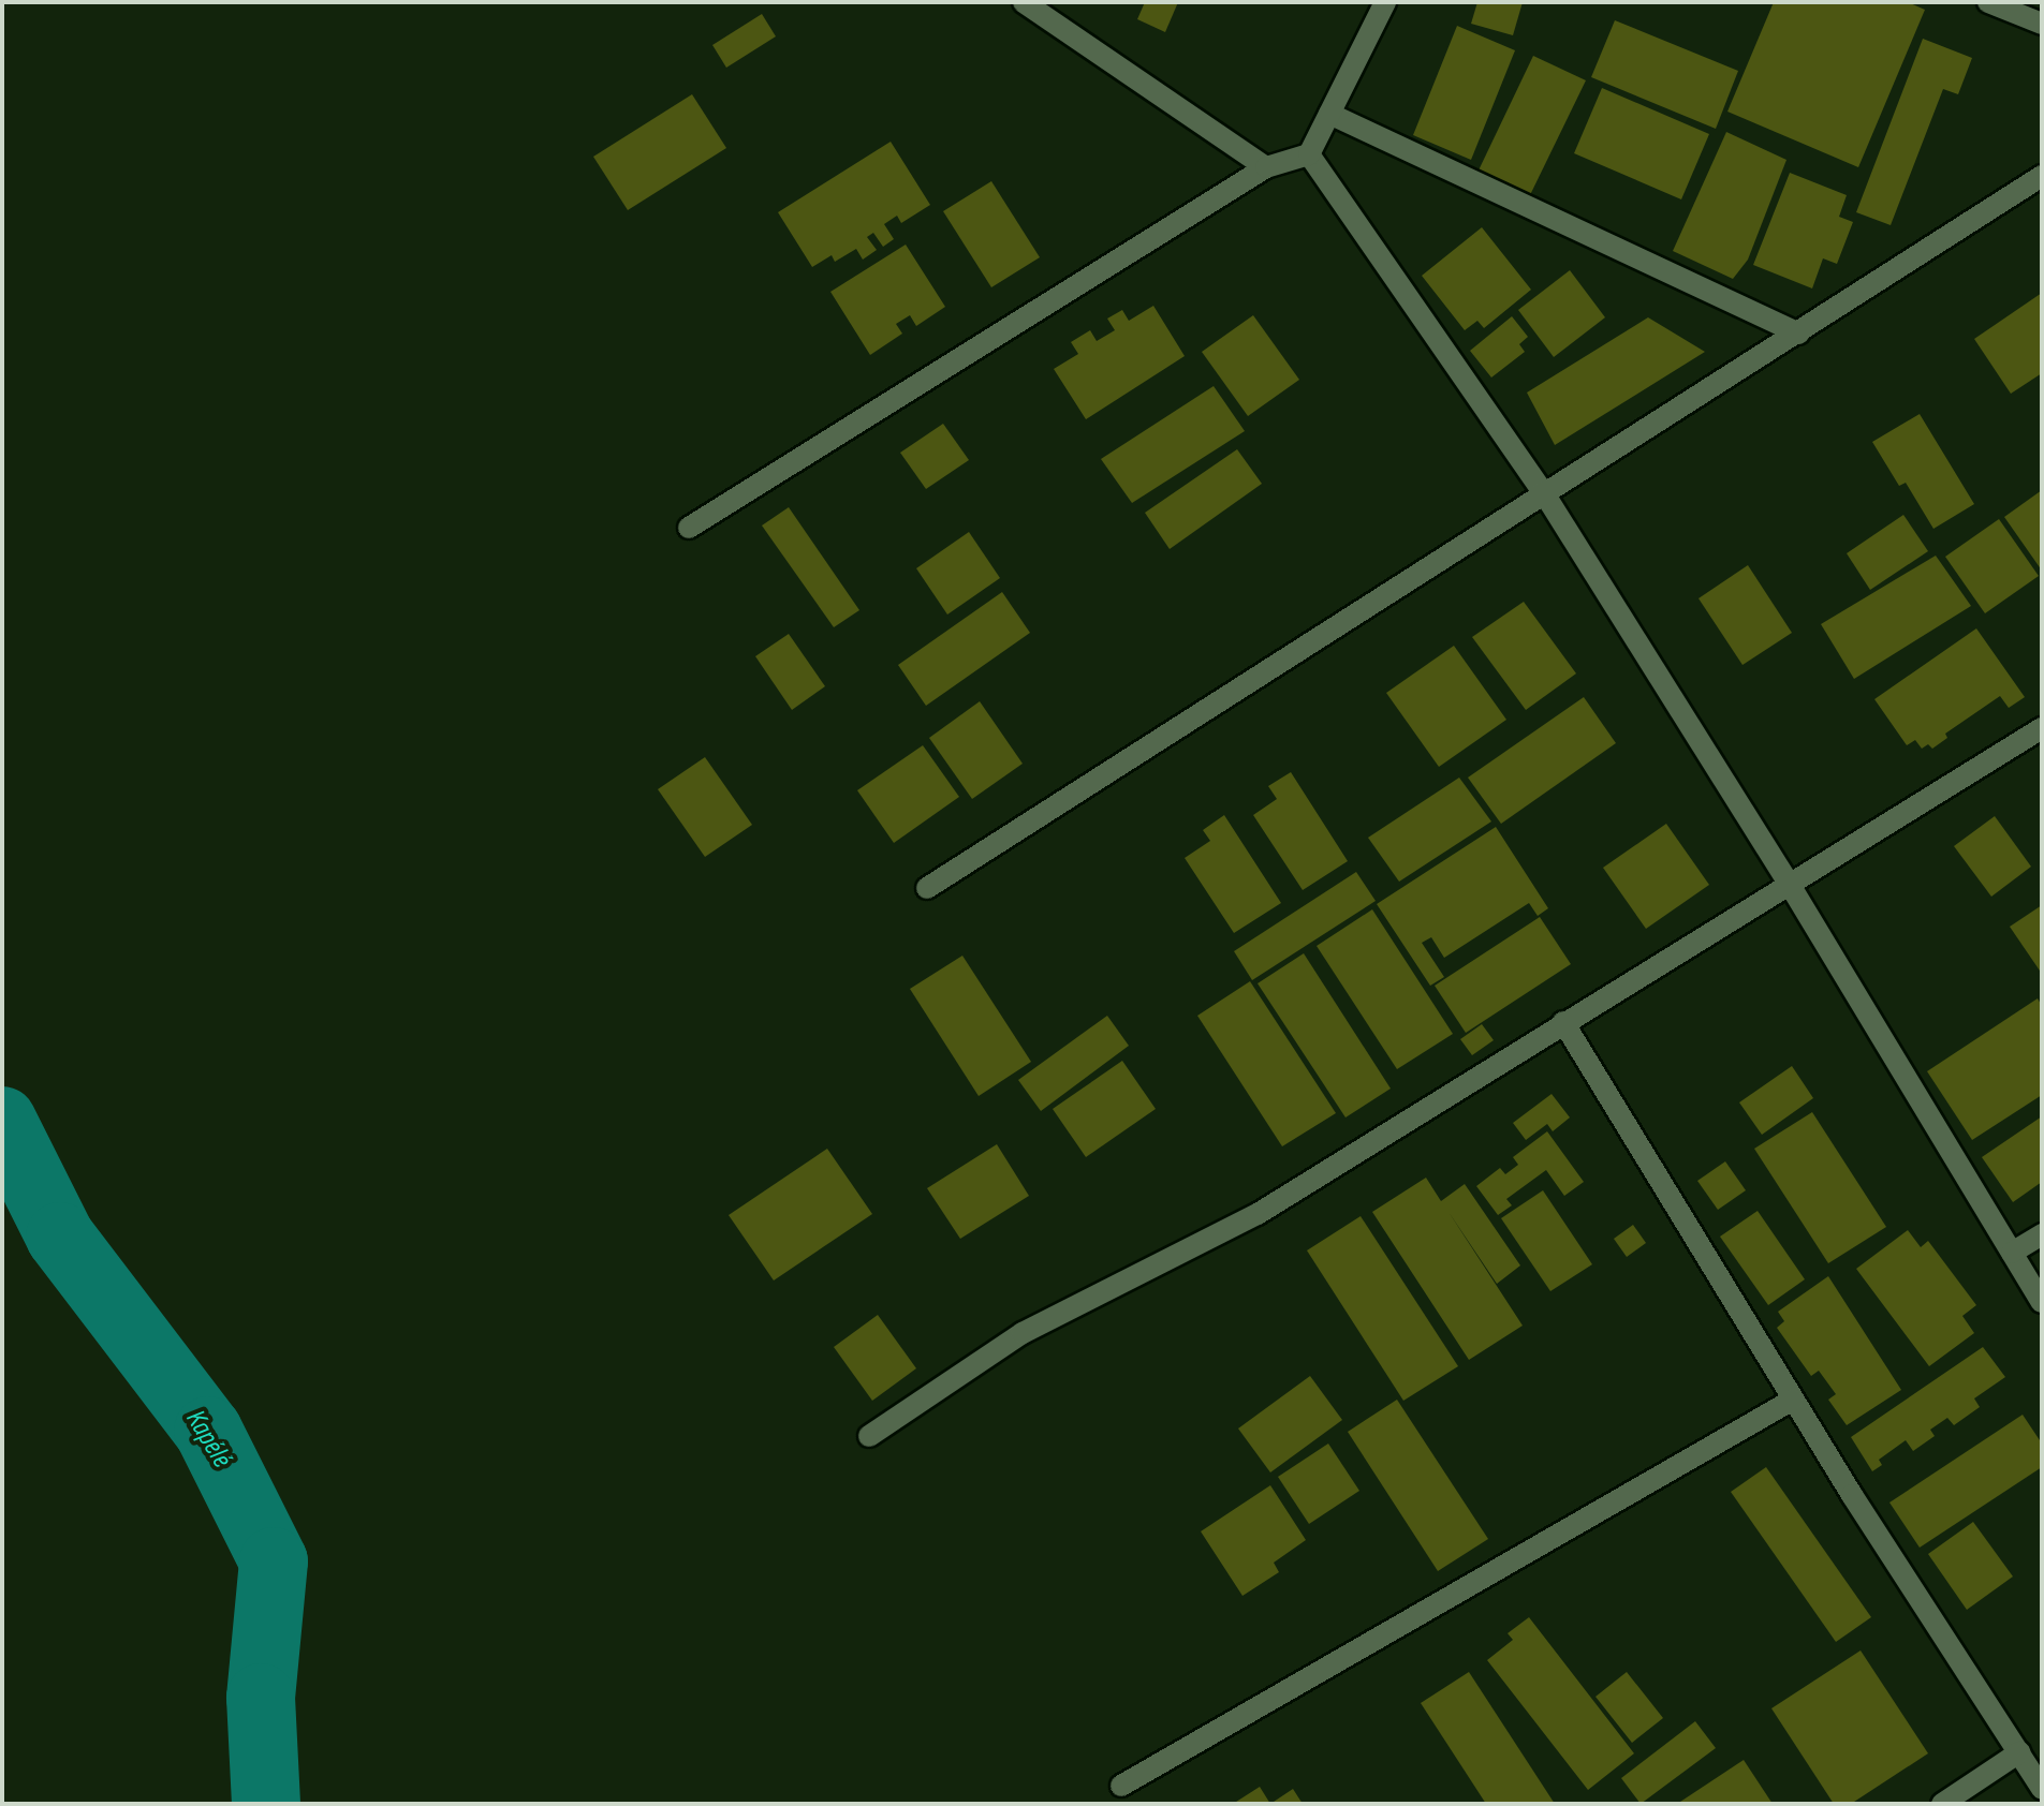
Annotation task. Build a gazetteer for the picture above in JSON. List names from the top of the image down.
{
  "water": ["Kapélé"]
}
